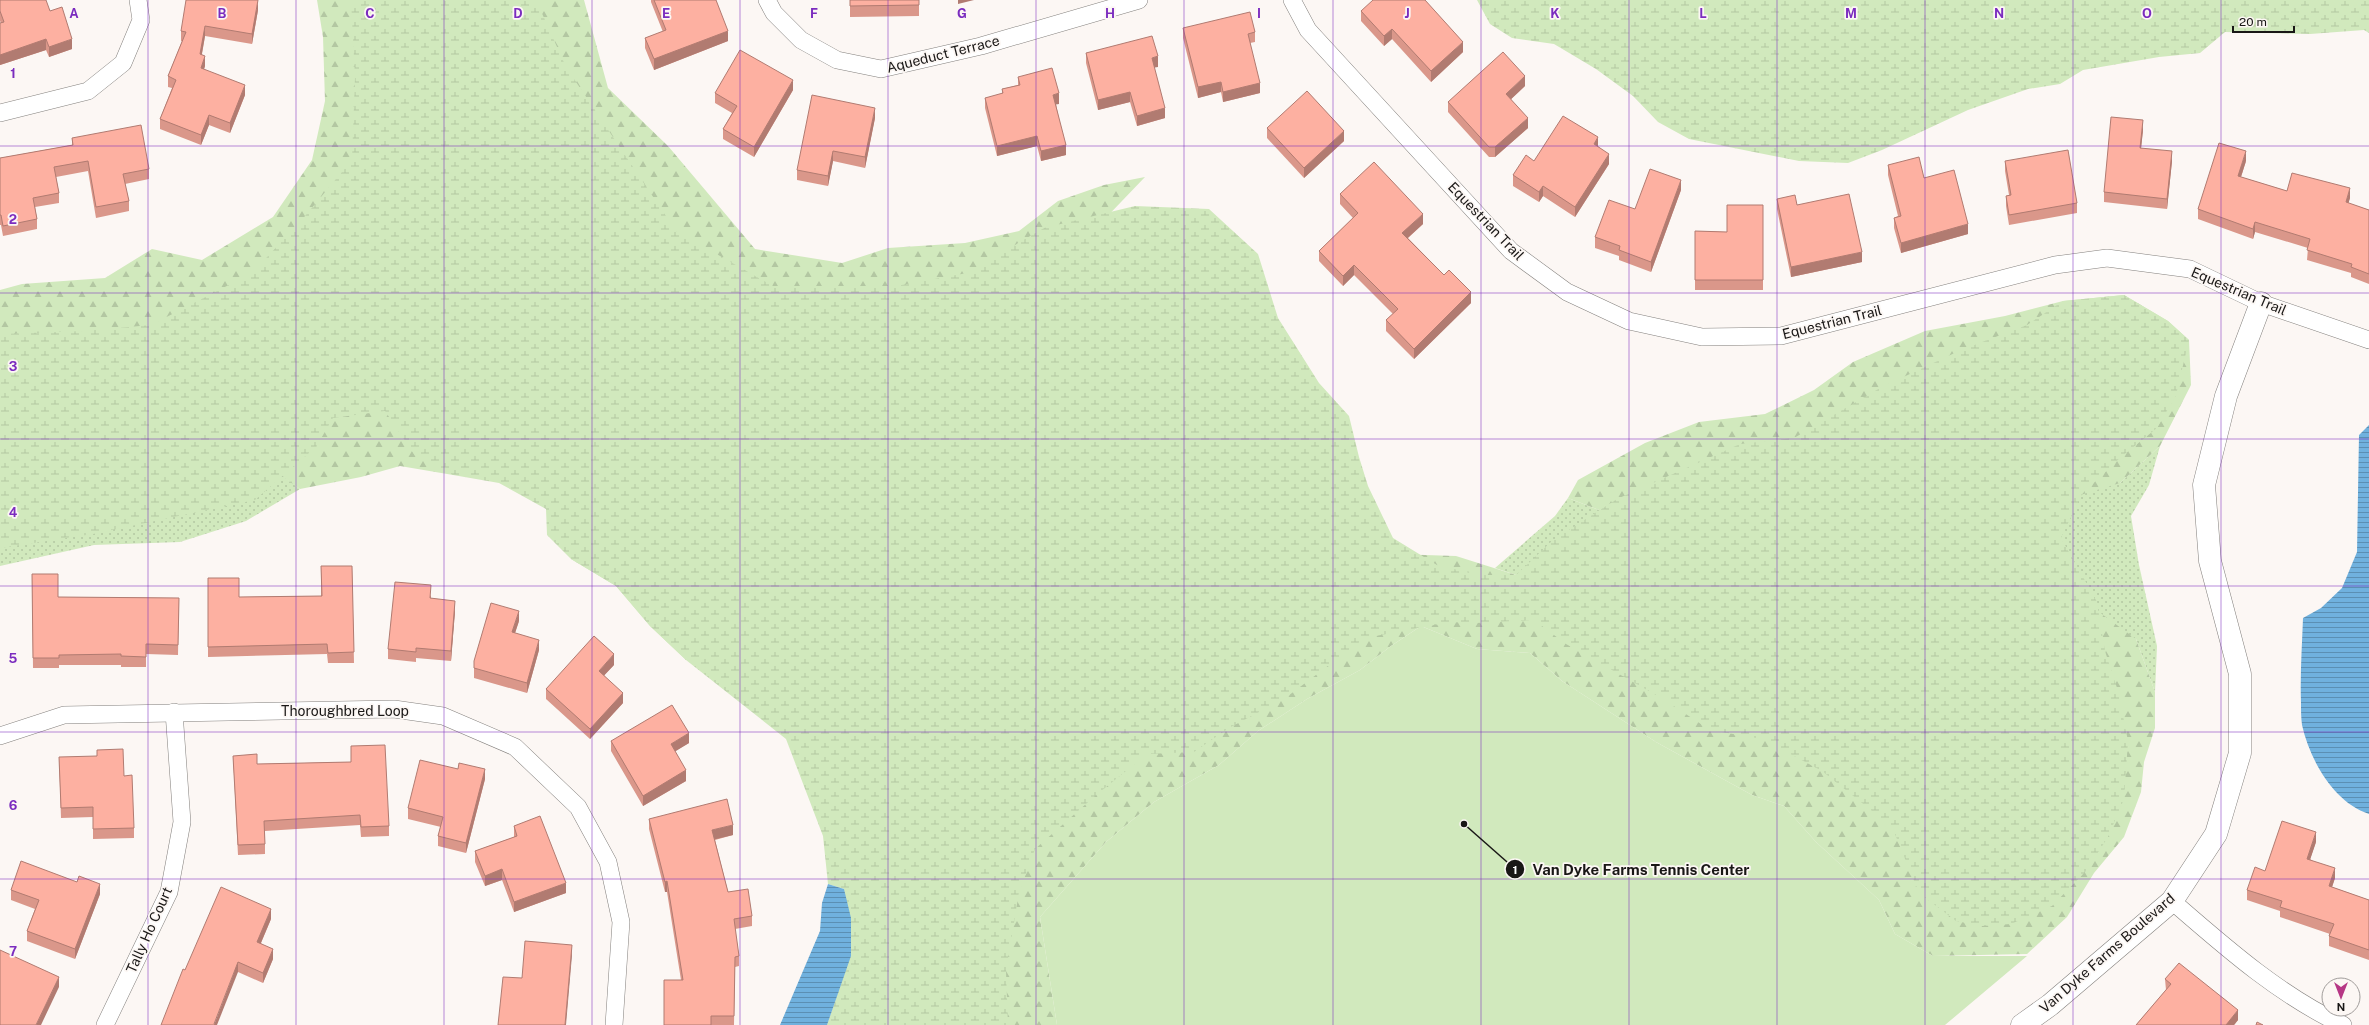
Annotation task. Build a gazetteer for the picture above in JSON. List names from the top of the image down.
{
  "streets": {
    "street": [
      "Aqueduct Terrace",
      "Equestrian Trail",
      "Thoroughbred Loop",
      "Tally Ho Court",
      "Van Dyke Farms Boulevard"
    ]
  },
  "crossings": [
    ["Equestrian Trail", "Van Dyke Farms Boulevard"],
    ["Thoroughbred Loop", "Tally Ho Court"]
  ],
  "places": ["Van Dyke Farms Tennis Center"],
  "scale_bar": "20 m",
  "north": "bottom",
  "grid": {
    "columns": [
      "A",
      "B",
      "C",
      "D",
      "E",
      "F",
      "G",
      "H",
      "I",
      "J",
      "K",
      "L",
      "M",
      "N",
      "O"
    ],
    "rows": [
      "1",
      "2",
      "3",
      "4",
      "5",
      "6",
      "7"
    ]
  }
}
